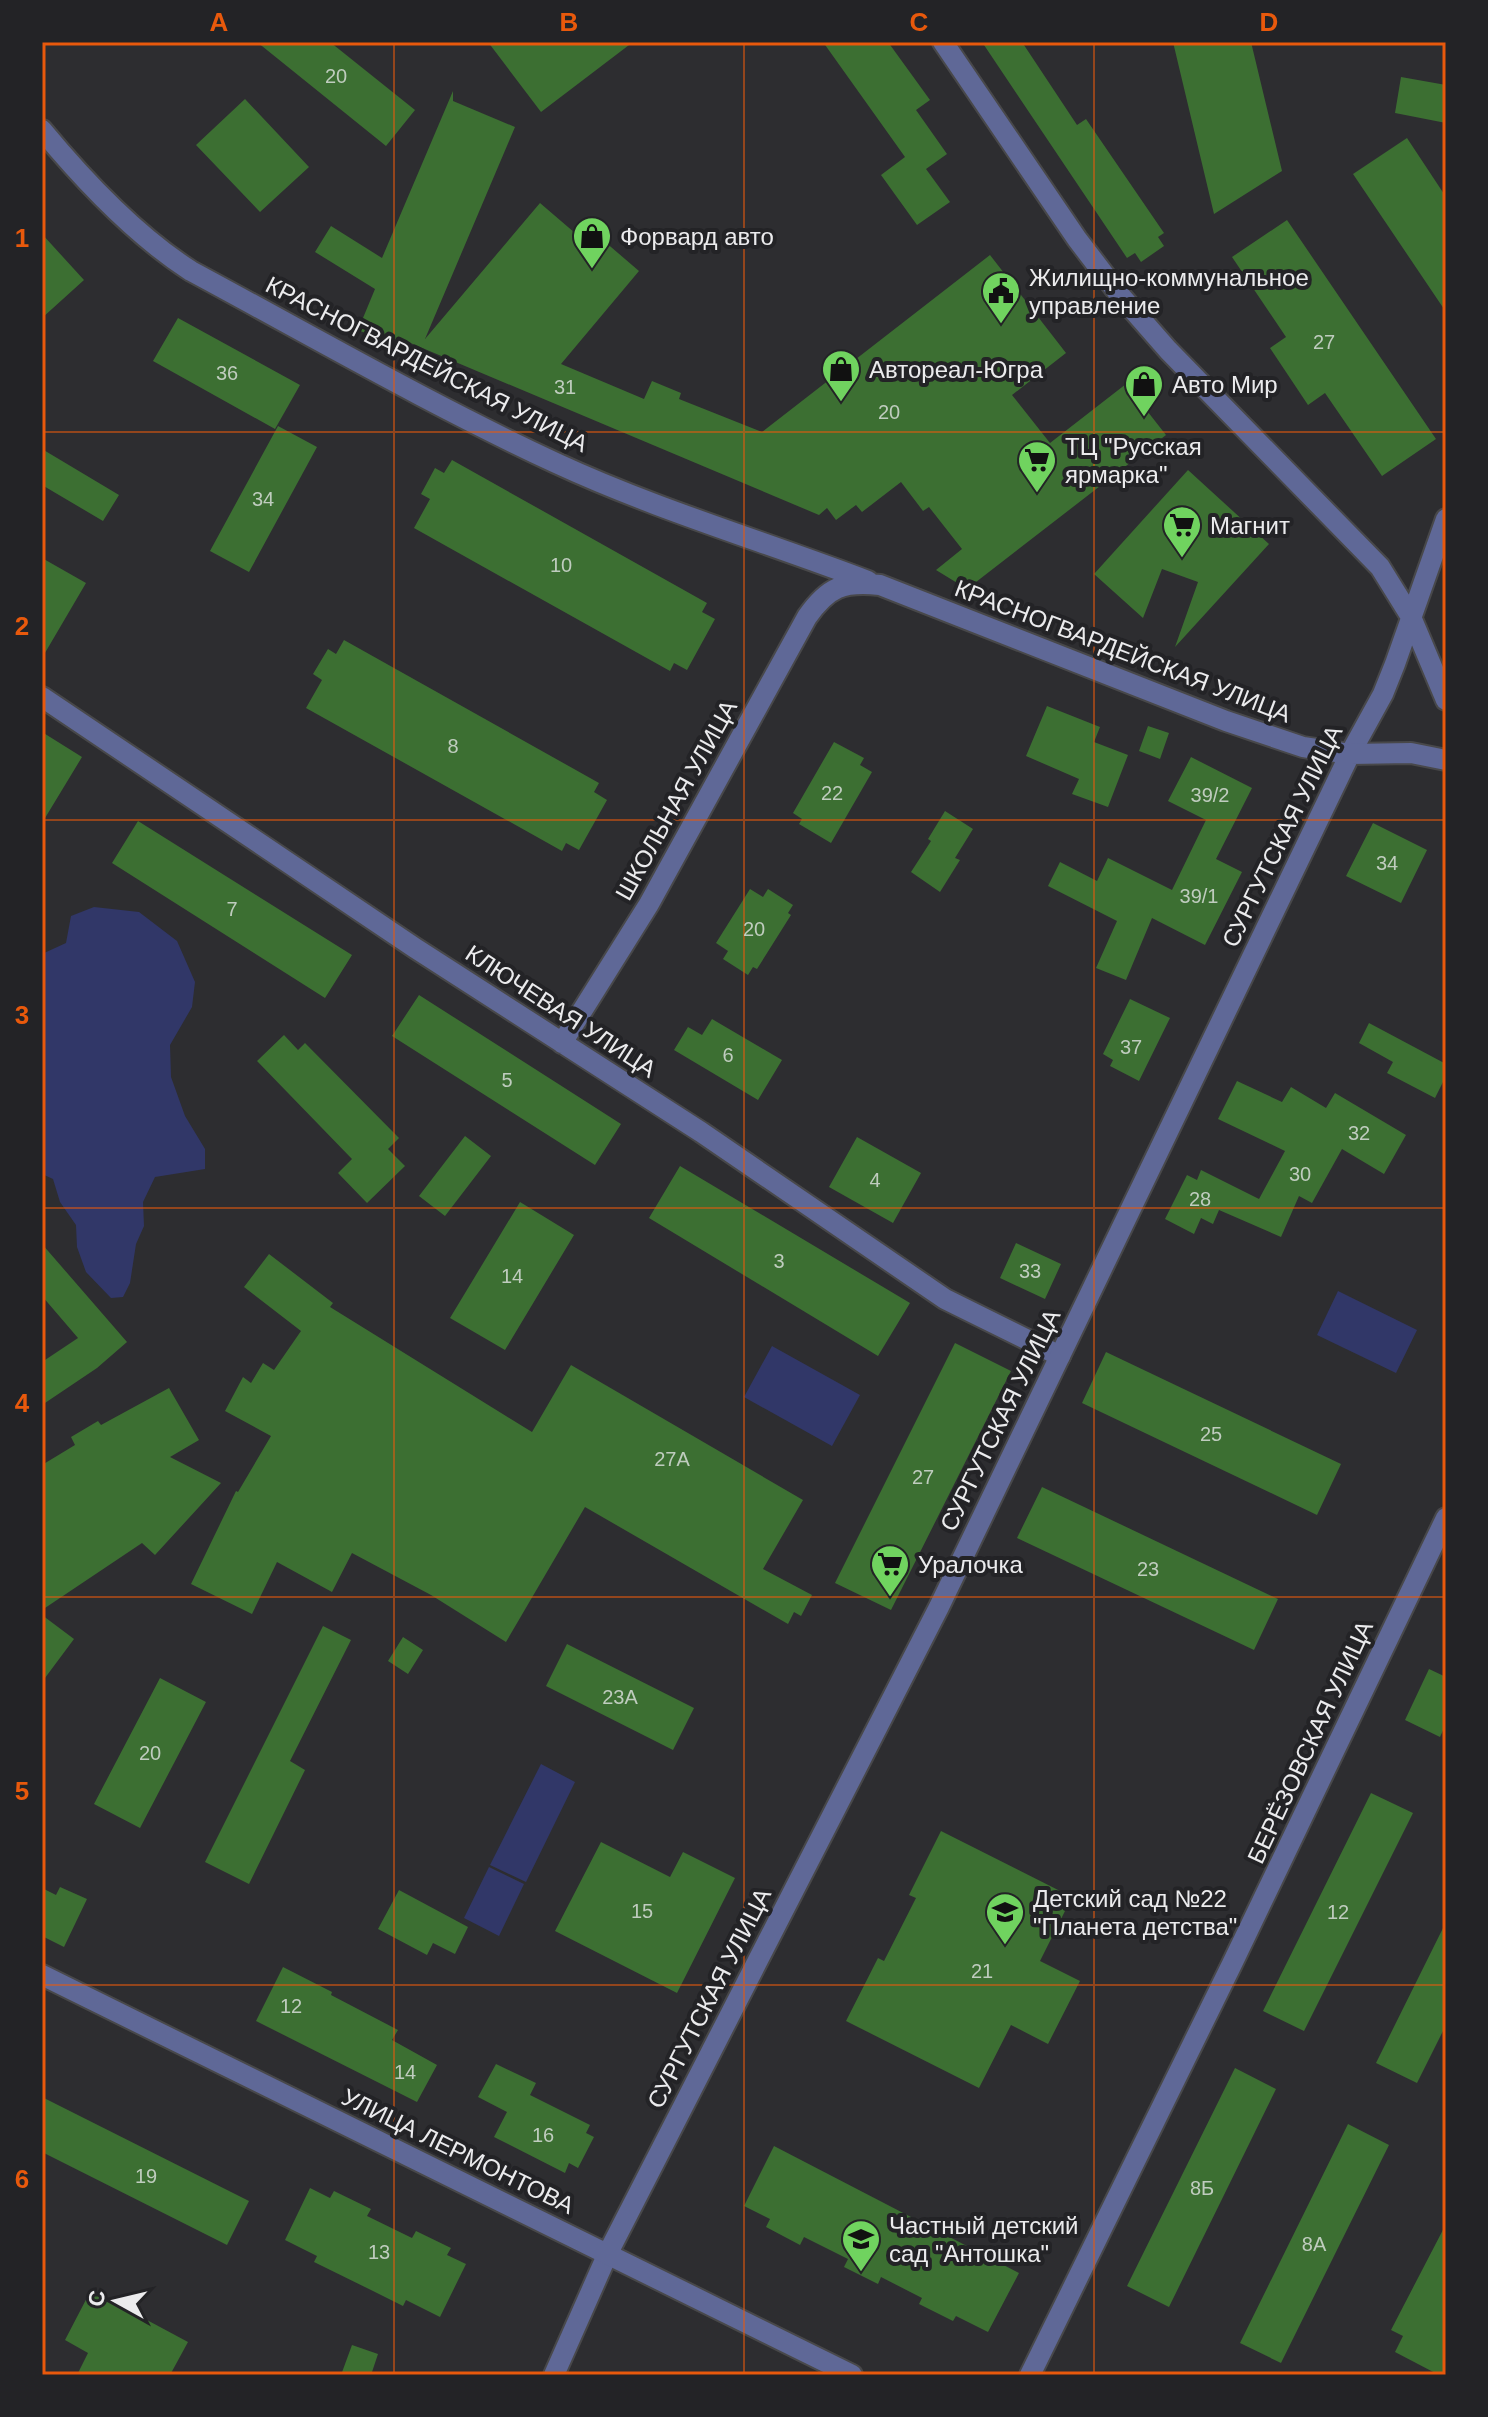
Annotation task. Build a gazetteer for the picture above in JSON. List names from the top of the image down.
{
  "streets": {
    "street": [
      "КРАСНОГВАРДЕЙСКАЯ УЛИЦА",
      "ШКОЛЬНАЯ УЛИЦА",
      "СУРГУТСКАЯ УЛИЦА",
      "КЛЮЧЕВАЯ УЛИЦА",
      "БЕРЁЗОВСКАЯ УЛИЦА",
      "УЛИЦА ЛЕРМОНТОВА"
    ]
  },
  "crossings": [
    ["КРАСНОГВАРДЕЙСКАЯ УЛИЦА", "ШКОЛЬНАЯ УЛИЦА"],
    ["КРАСНОГВАРДЕЙСКАЯ УЛИЦА", "СУРГУТСКАЯ УЛИЦА"],
    ["ШКОЛЬНАЯ УЛИЦА", "КЛЮЧЕВАЯ УЛИЦА"],
    ["СУРГУТСКАЯ УЛИЦА", "КЛЮЧЕВАЯ УЛИЦА"],
    ["СУРГУТСКАЯ УЛИЦА", "УЛИЦА ЛЕРМОНТОВА"]
  ],
  "places": {
    "shop": ["Форвард авто", "Автореал-Югра", "Авто Мир"],
    "public building": ["Жилищно-коммунальное управление"],
    "supermarket": ["ТЦ \"Русская ярмарка\"", "Магнит", "Уралочка"],
    "school or university": ["Детский сад №22 \"Планета детства\"", "Частный детский сад \"Антошка\""]
  },
  "house_numbers": [
    "20",
    "27",
    "36",
    "31",
    "20",
    "34",
    "10",
    "8",
    "22",
    "39/2",
    "34",
    "39/1",
    "7",
    "20",
    "37",
    "6",
    "5",
    "32",
    "30",
    "4",
    "28",
    "3",
    "33",
    "14",
    "25",
    "27А",
    "27",
    "23",
    "23А",
    "20",
    "15",
    "12",
    "21",
    "12",
    "14",
    "16",
    "19",
    "8Б",
    "8А",
    "13"
  ],
  "north": "left",
  "grid": {
    "columns": [
      "A",
      "B",
      "C",
      "D"
    ],
    "rows": [
      "1",
      "2",
      "3",
      "4",
      "5",
      "6"
    ]
  }
}
